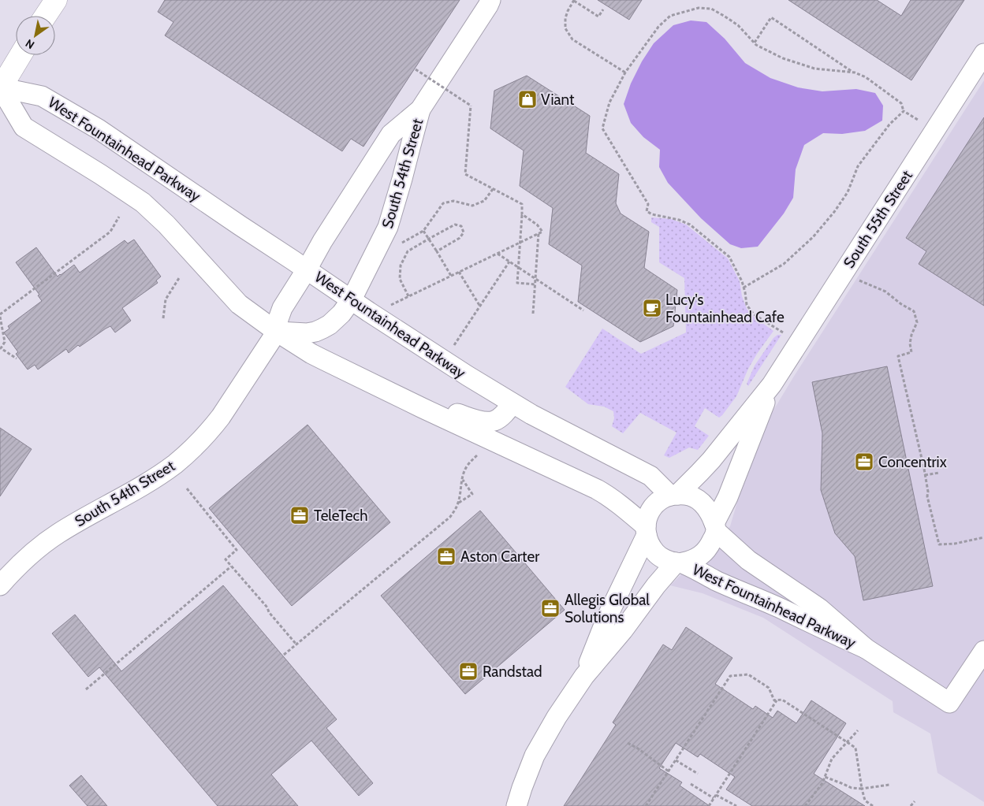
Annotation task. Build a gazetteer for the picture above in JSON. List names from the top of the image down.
{
  "streets": {
    "street": ["West Fountainhead Parkway", "South 54th Street", "South 55th Street"]
  },
  "crossings": [
    ["West Fountainhead Parkway", "South 54th Street"],
    ["West Fountainhead Parkway", "South 55th Street"]
  ],
  "places": {
    "shop": ["Viant"],
    "cafe": ["Lucy's Fountainhead Cafe"],
    "office": [
      "Concentrix",
      "TeleTech",
      "Aston Carter",
      "Allegis Global Solutions",
      "Randstad"
    ]
  },
  "north": "bottom left"
}
